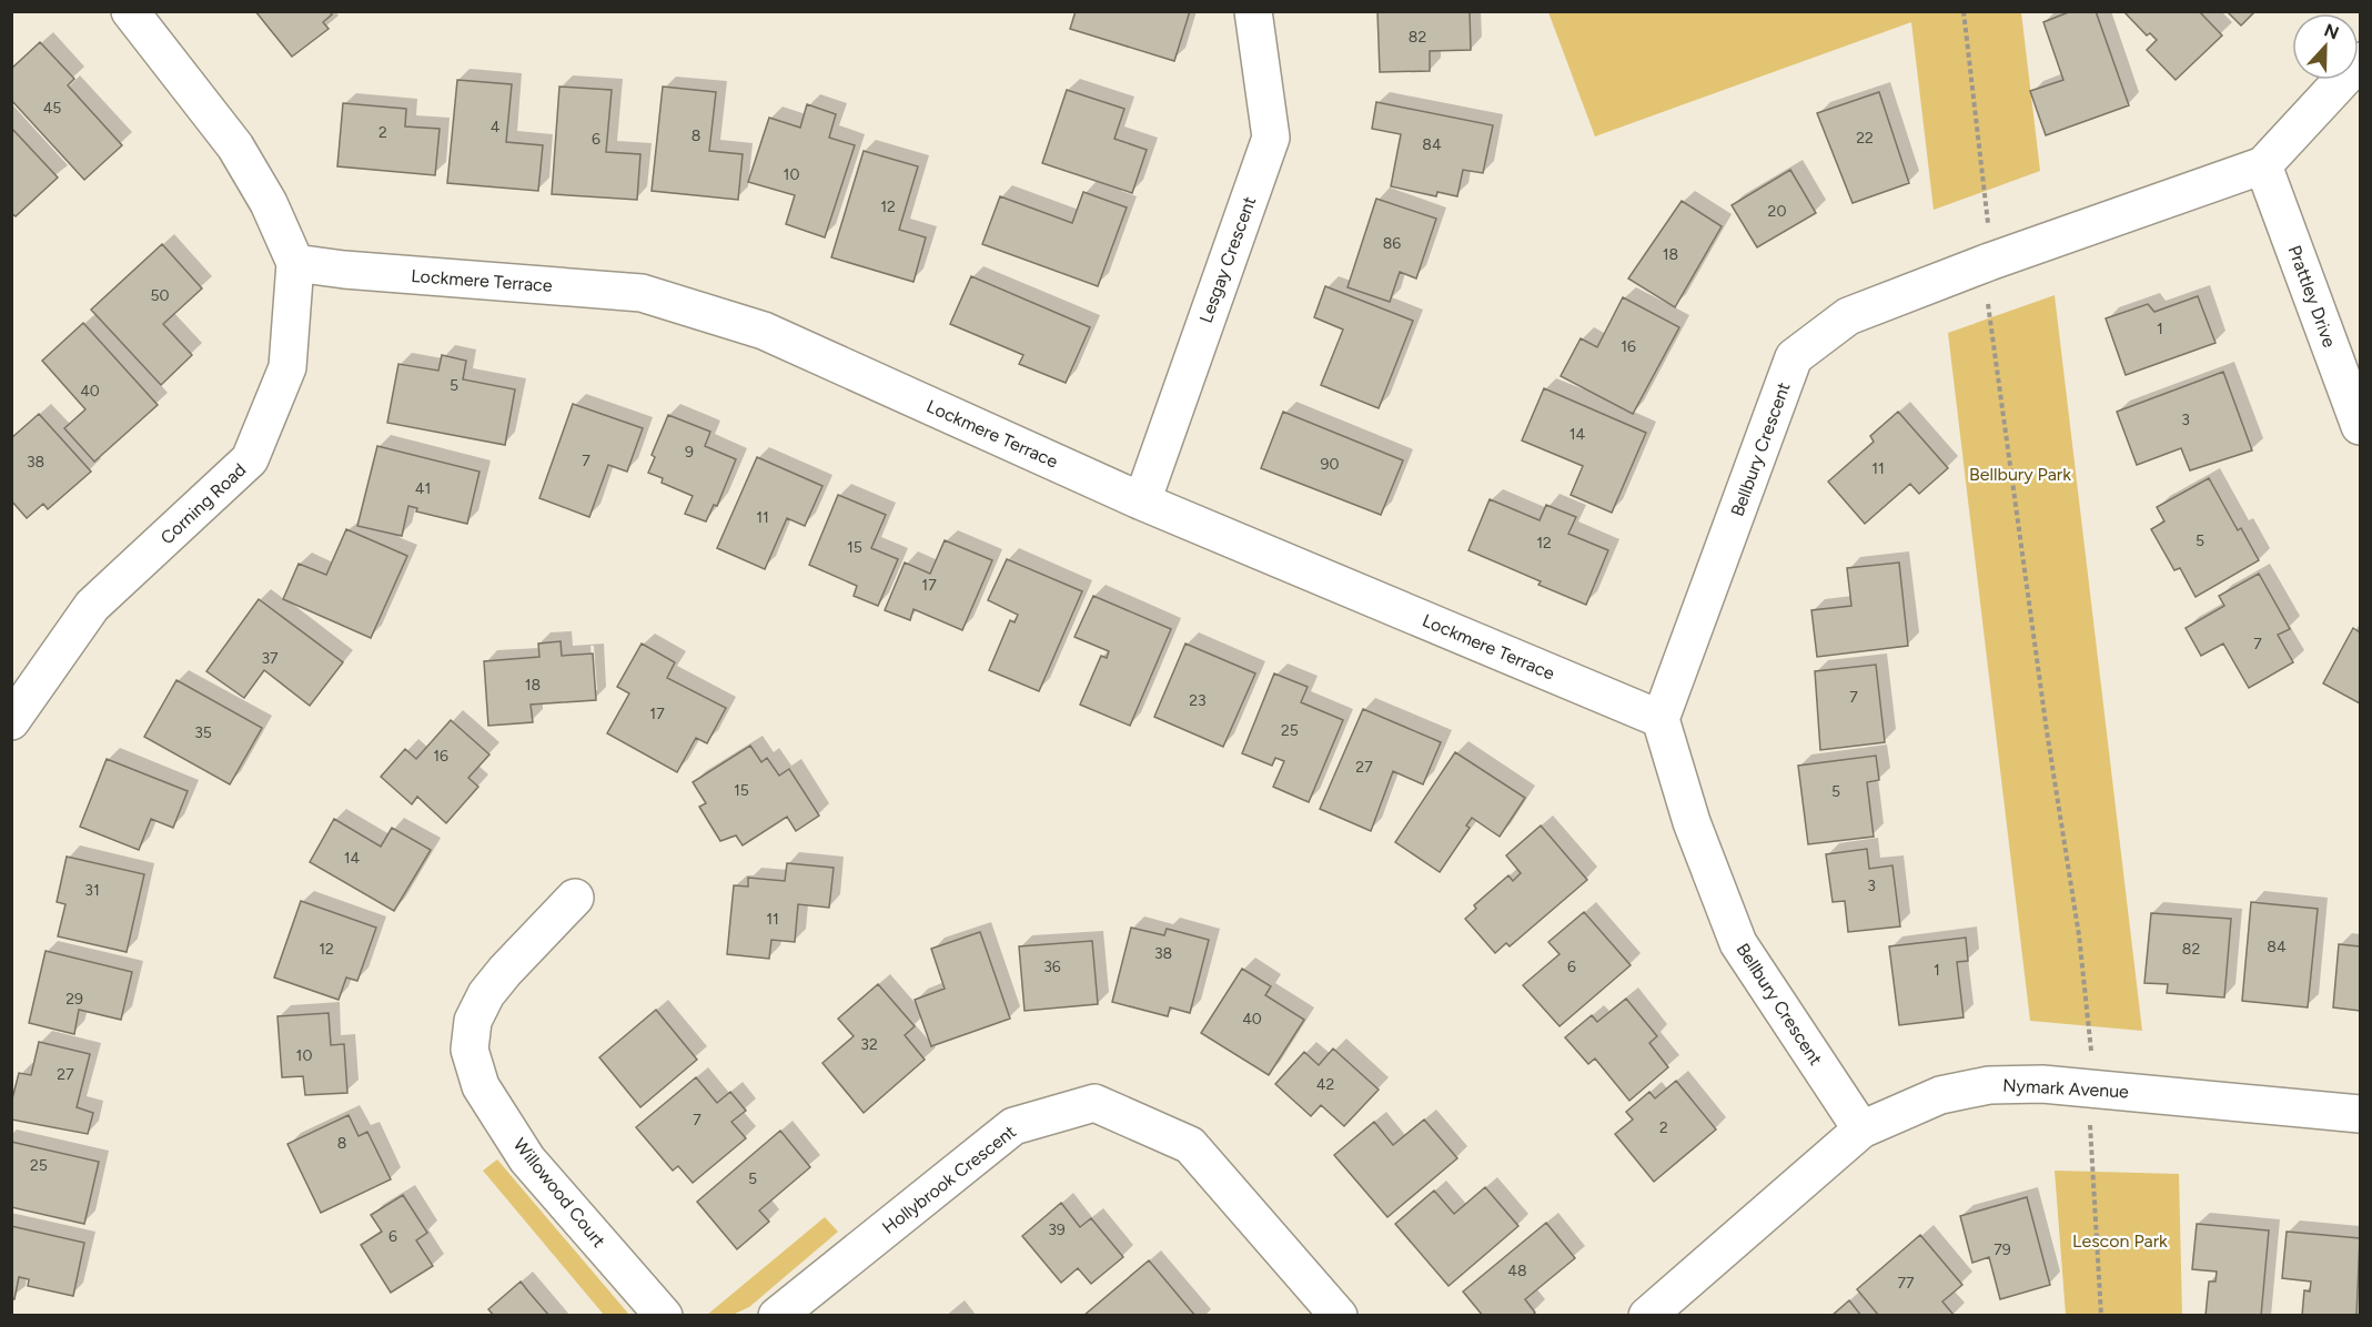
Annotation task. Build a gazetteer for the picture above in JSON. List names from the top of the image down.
{
  "streets": {
    "street": [
      "Lesgay Crescent",
      "Lockmere Terrace",
      "Prattley Drive",
      "Bellbury Crescent",
      "Corning Road",
      "Nymark Avenue",
      "Hollybrook Crescent",
      "Willowood Court"
    ]
  },
  "crossings": [
    ["Lesgay Crescent", "Lockmere Terrace"],
    ["Lockmere Terrace", "Bellbury Crescent"],
    ["Lockmere Terrace", "Corning Road"],
    ["Prattley Drive", "Bellbury Crescent"],
    ["Bellbury Crescent", "Nymark Avenue"]
  ],
  "parks": ["Bellbury Park", "Lescon Park"],
  "house_numbers": [
    "82",
    "45",
    "4",
    "2",
    "8",
    "22",
    "6",
    "84",
    "10",
    "12",
    "20",
    "86",
    "18",
    "50",
    "1",
    "16",
    "5",
    "40",
    "3",
    "14",
    "9",
    "7",
    "38",
    "90",
    "11",
    "41",
    "11",
    "5",
    "12",
    "15",
    "17",
    "7",
    "37",
    "18",
    "7",
    "23",
    "17",
    "25",
    "35",
    "16",
    "27",
    "15",
    "5",
    "14",
    "3",
    "31",
    "11",
    "84",
    "12",
    "82",
    "38",
    "36",
    "6",
    "1",
    "29",
    "40",
    "32",
    "10",
    "27",
    "42",
    "7",
    "2",
    "8",
    "25",
    "5",
    "39",
    "6",
    "79",
    "48",
    "77"
  ],
  "north": "top"
}
